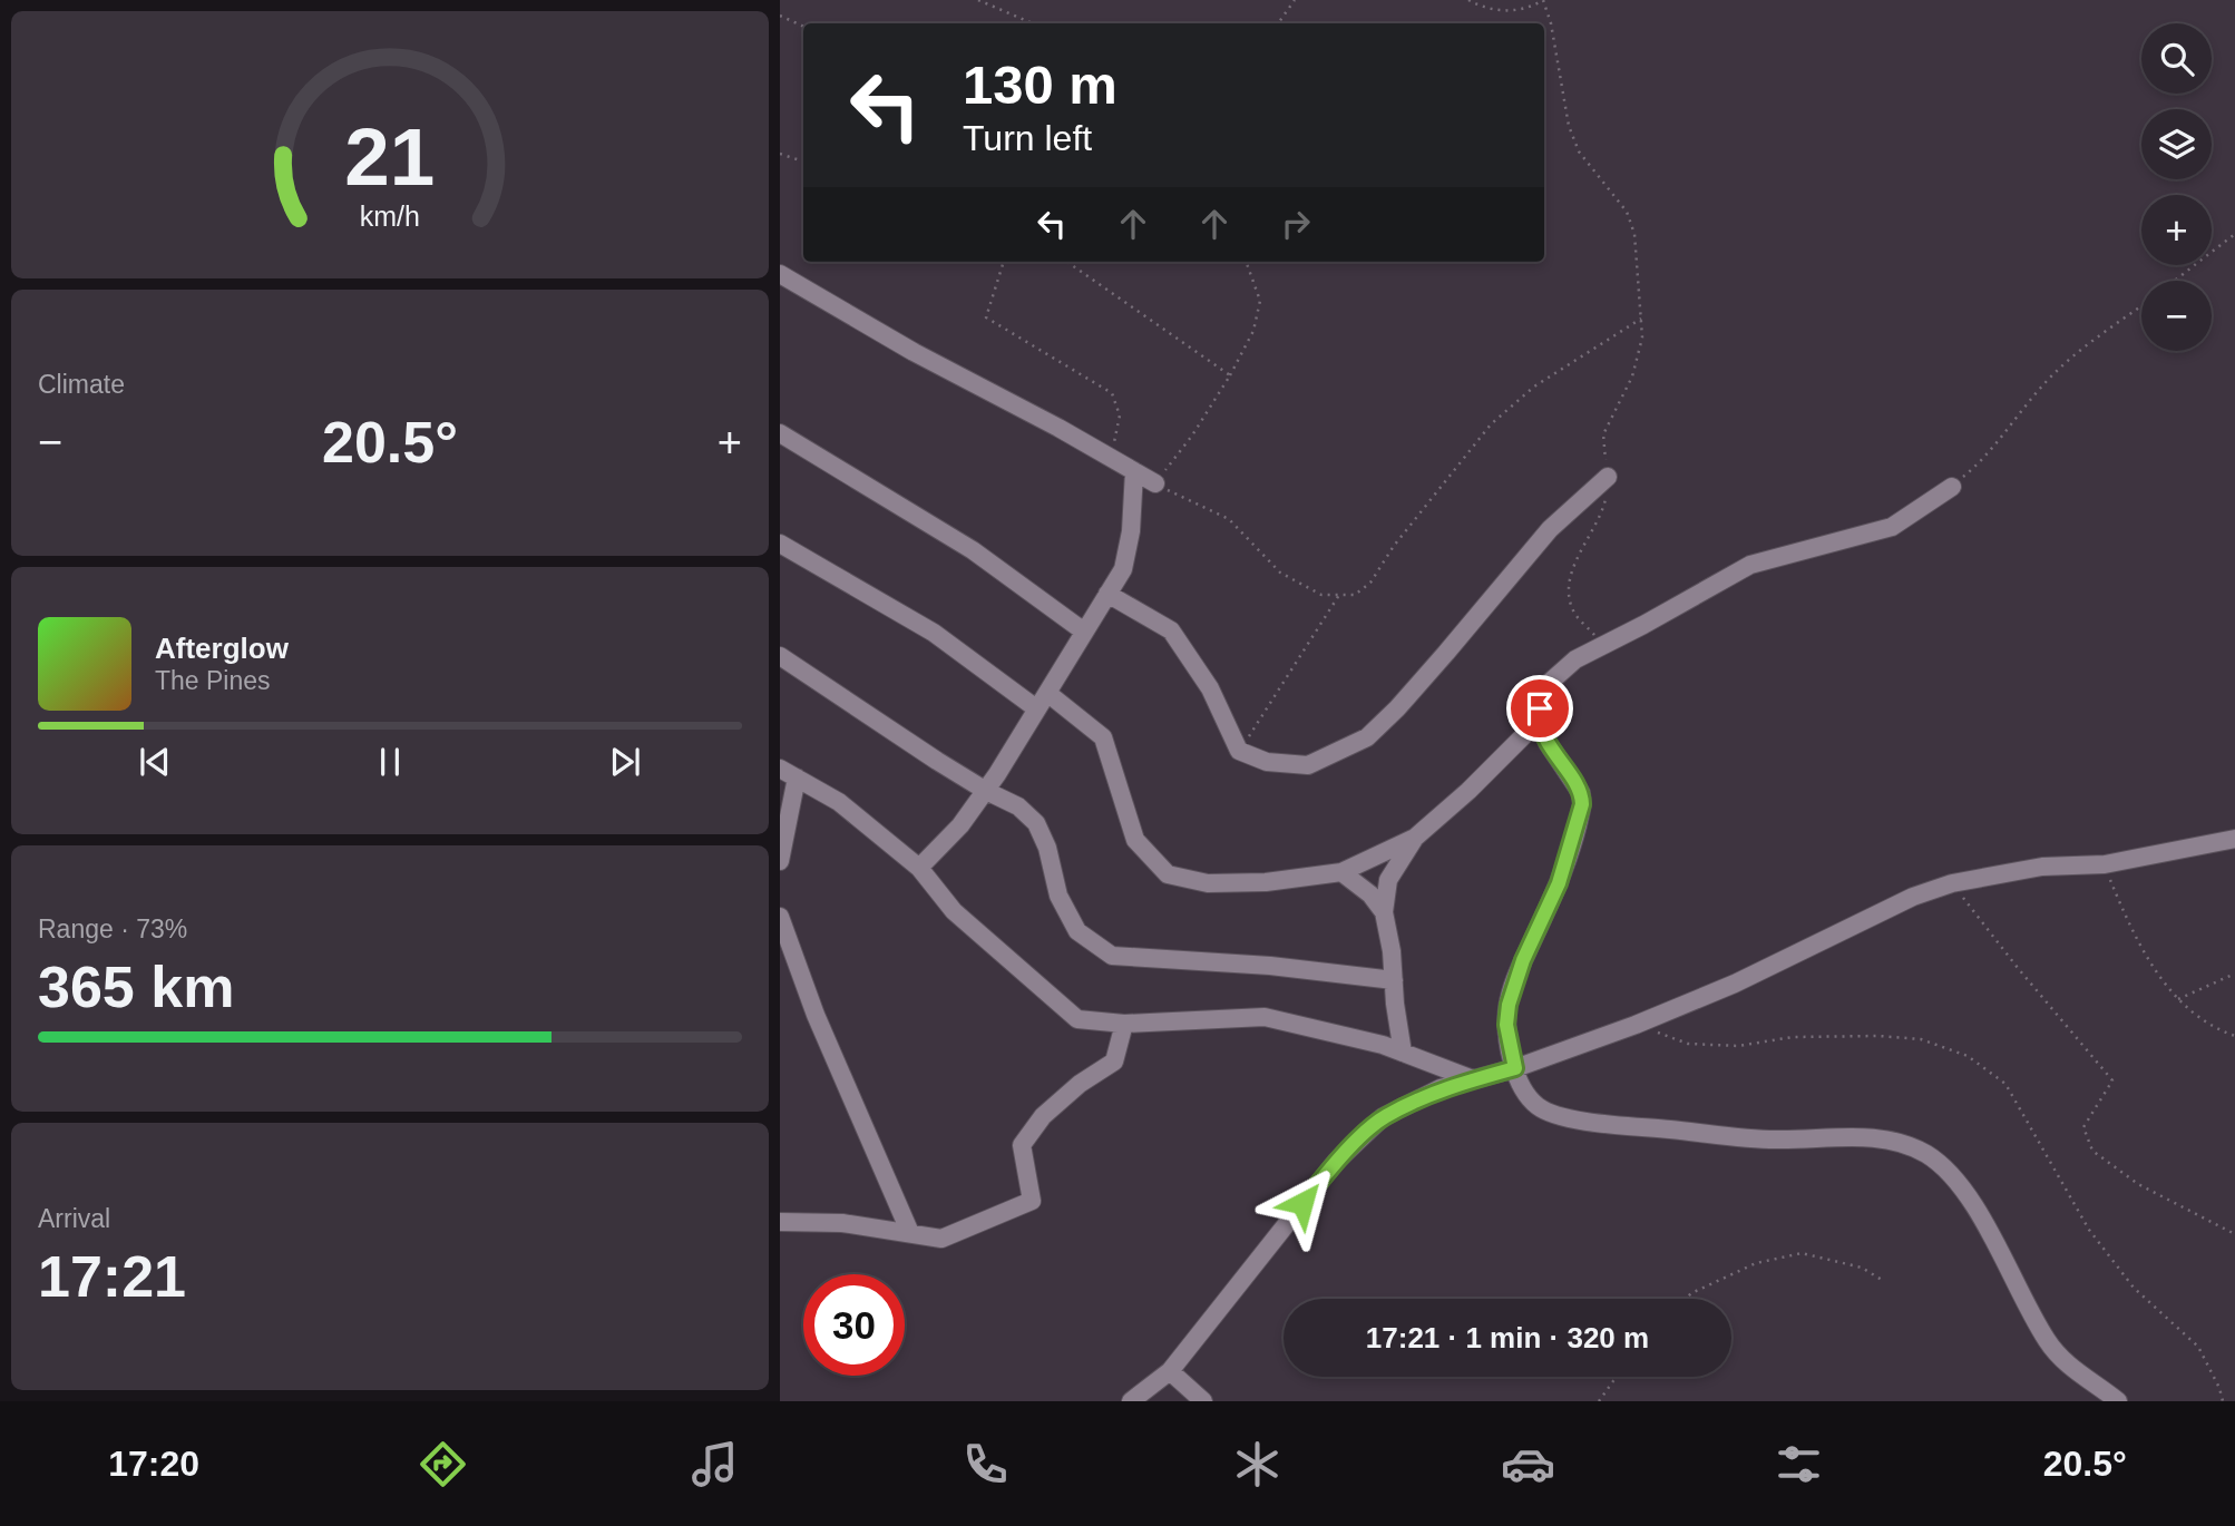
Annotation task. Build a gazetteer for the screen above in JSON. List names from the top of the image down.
{
  "page": {
    "map_buttons": ["+", "−"],
    "turn": ["130 m", "Turn left"],
    "tile": [
      "Climate",
      ["Range · 73%", "365 km"],
      ["Arrival", "17:21"]
    ],
    "heat": ["−", "20.5°", "+"],
    "song": ["Afterglow", "The Pines"],
    "limit": "30",
    "trip": "17:21 · 1 min · 320 m",
    "tabs": ["17:20", "20.5°"],
    "gauge": ["21", "km/h"]
  }
}
